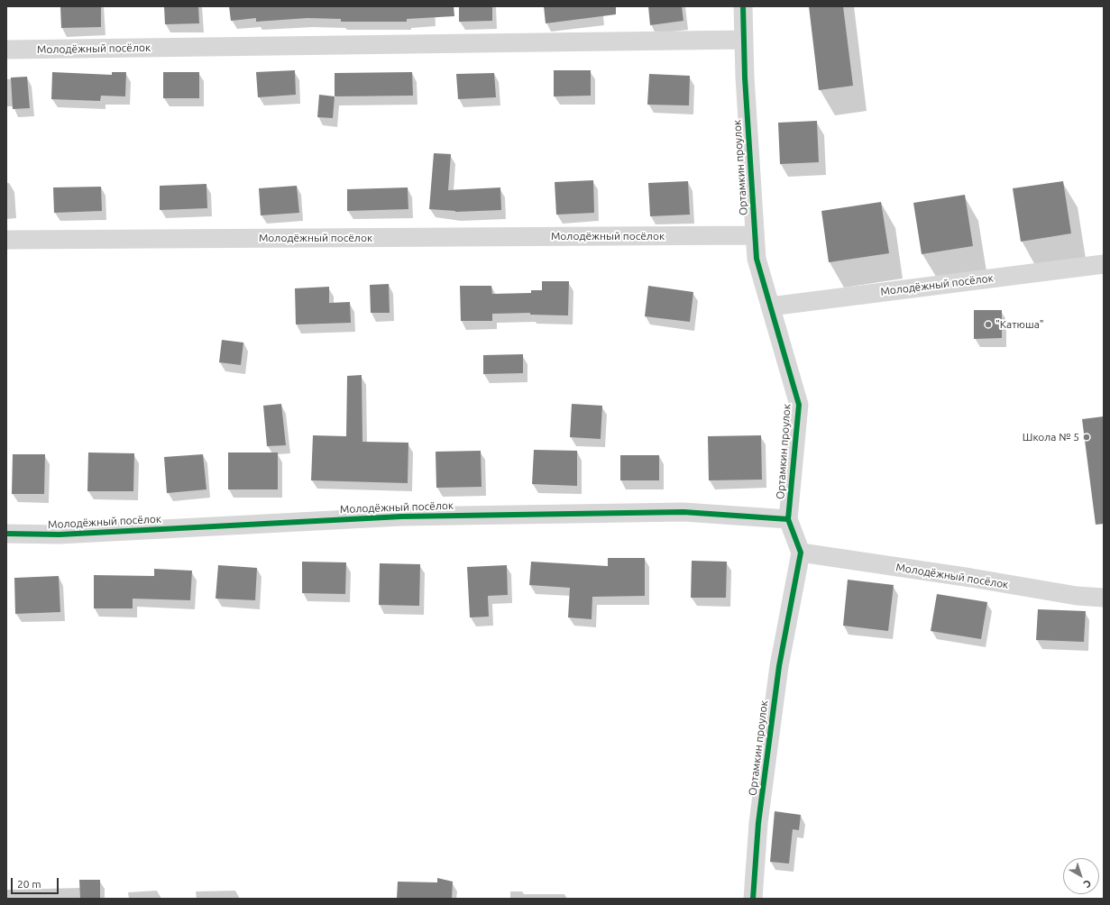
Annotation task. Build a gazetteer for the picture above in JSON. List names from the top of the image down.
{
  "streets": {
    "street": ["Молодёжный посёлок", "Ортамкин проулок"]
  },
  "crossings": [
    ["Молодёжный посёлок", "Ортамкин проулок"]
  ],
  "places": ["\"Катюша\"", "Школа № 5"],
  "scale_bar": "20 m",
  "north": "bottom right"
}
